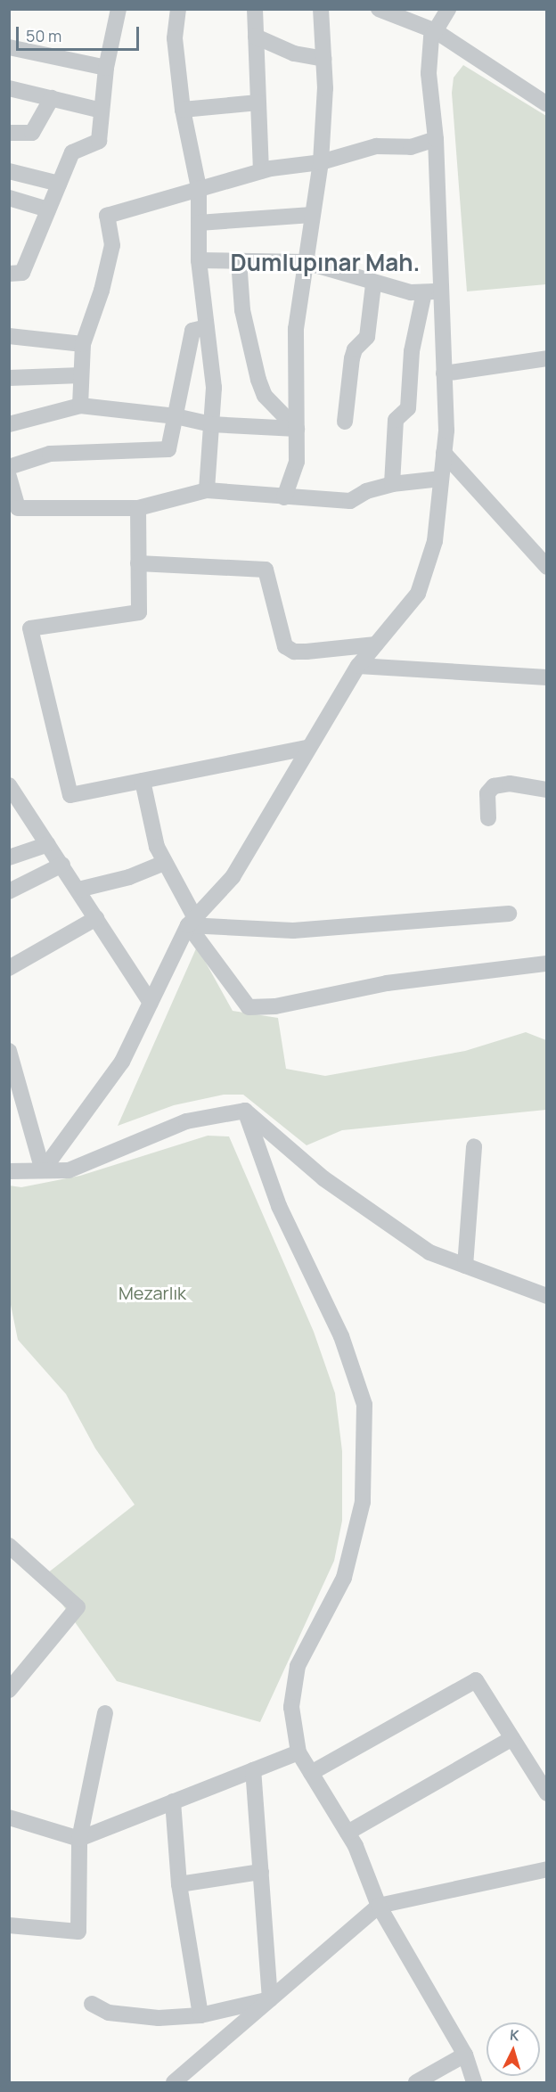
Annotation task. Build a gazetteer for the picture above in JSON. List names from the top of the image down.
{
  "districts": ["Dumlupınar Mah."],
  "parks": ["Mezarlık"],
  "scale_bar": "50 m",
  "north": "top"
}
